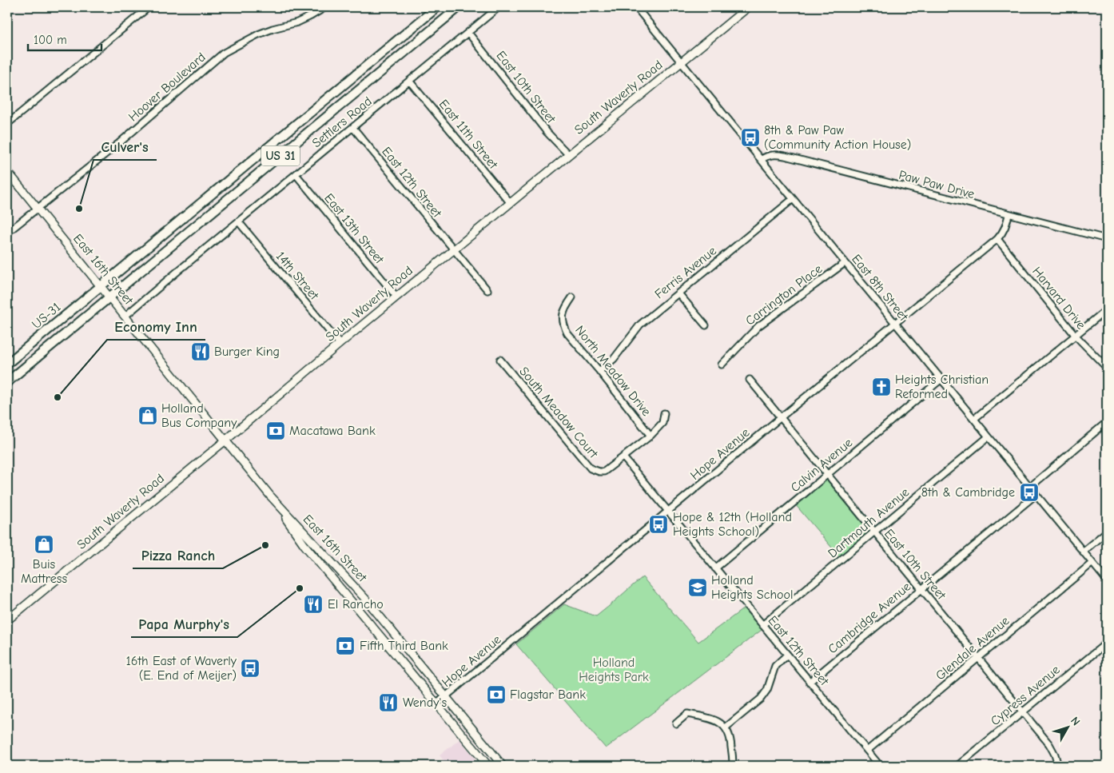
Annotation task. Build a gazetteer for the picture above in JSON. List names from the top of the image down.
{
  "streets": {
    "highway": ["US 31", "US-31"],
    "main road": ["South Waverly Road", "East 16th Street"],
    "street": [
      "Hoover Boulevard",
      "East 10th Street",
      "Settlers Road",
      "East 11th Street",
      "East 12th Street",
      "Paw Paw Drive",
      "East 13th Street",
      "Ferris Avenue",
      "14th Street",
      "East 8th Street",
      "Carrington Place",
      "Harvard Drive",
      "North Meadow Drive",
      "South Meadow Court",
      "Hope Avenue",
      "Calvin Avenue",
      "Dartmouth Avenue",
      "Cambridge Avenue",
      "Glendale Avenue",
      "Cypress Avenue"
    ]
  },
  "crossings": [
    ["Hoover Boulevard", "East 16th Street"],
    ["East 10th Street", "South Waverly Road"],
    ["East 10th Street", "Settlers Road"],
    ["East 10th Street", "Hope Avenue"],
    ["East 10th Street", "Calvin Avenue"],
    ["East 10th Street", "Dartmouth Avenue"],
    ["East 10th Street", "Cambridge Avenue"],
    ["East 10th Street", "Glendale Avenue"],
    ["East 10th Street", "Cypress Avenue"],
    ["South Waverly Road", "East 11th Street"],
    ["South Waverly Road", "East 12th Street"],
    ["South Waverly Road", "East 13th Street"],
    ["South Waverly Road", "East 16th Street"],
    ["South Waverly Road", "14th Street"],
    ["South Waverly Road", "East 8th Street"],
    ["Settlers Road", "East 11th Street"],
    ["Settlers Road", "East 12th Street"],
    ["Settlers Road", "East 13th Street"],
    ["Settlers Road", "East 16th Street"],
    ["Settlers Road", "14th Street"],
    ["US 31", "East 16th Street"],
    ["US 31", "US-31"],
    ["East 12th Street", "South Meadow Court"],
    ["East 12th Street", "Hope Avenue"],
    ["East 12th Street", "Calvin Avenue"],
    ["East 12th Street", "Dartmouth Avenue"],
    ["East 12th Street", "Cambridge Avenue"],
    ["East 12th Street", "Glendale Avenue"],
    ["Paw Paw Drive", "East 8th Street"],
    ["Paw Paw Drive", "Hope Avenue"],
    ["East 16th Street", "US-31"],
    ["East 16th Street", "Hope Avenue"],
    ["Ferris Avenue", "East 8th Street"],
    ["Ferris Avenue", "North Meadow Drive"],
    ["East 8th Street", "Carrington Place"],
    ["East 8th Street", "Hope Avenue"],
    ["East 8th Street", "Calvin Avenue"],
    ["East 8th Street", "Dartmouth Avenue"],
    ["East 8th Street", "Cambridge Avenue"],
    ["East 8th Street", "Glendale Avenue"],
    ["Harvard Drive", "Hope Avenue"]
  ],
  "parks": ["Holland Heights Park"],
  "places": {
    "bus stop": [
      "8th & Paw Paw (Community Action House)",
      "8th & Cambridge",
      "Hope & 12th (Holland Heights School)",
      "16th East of Waverly (E. End of Meijer)"
    ],
    "other": [
      "Culver's",
      "Economy Inn",
      "Pizza Ranch",
      "Papa Murphy's"
    ],
    "restaurant": ["Burger King", "El Rancho", "Wendy's"],
    "church": ["Heights Christian Reformed"],
    "shop": ["Holland Bus Company", "Buis Mattress"],
    "bank": ["Macatawa Bank", "Fifth Third Bank", "Flagstar Bank"],
    "school or university": ["Holland Heights School"]
  },
  "scale_bar": "100 m",
  "north": "top right"
}
